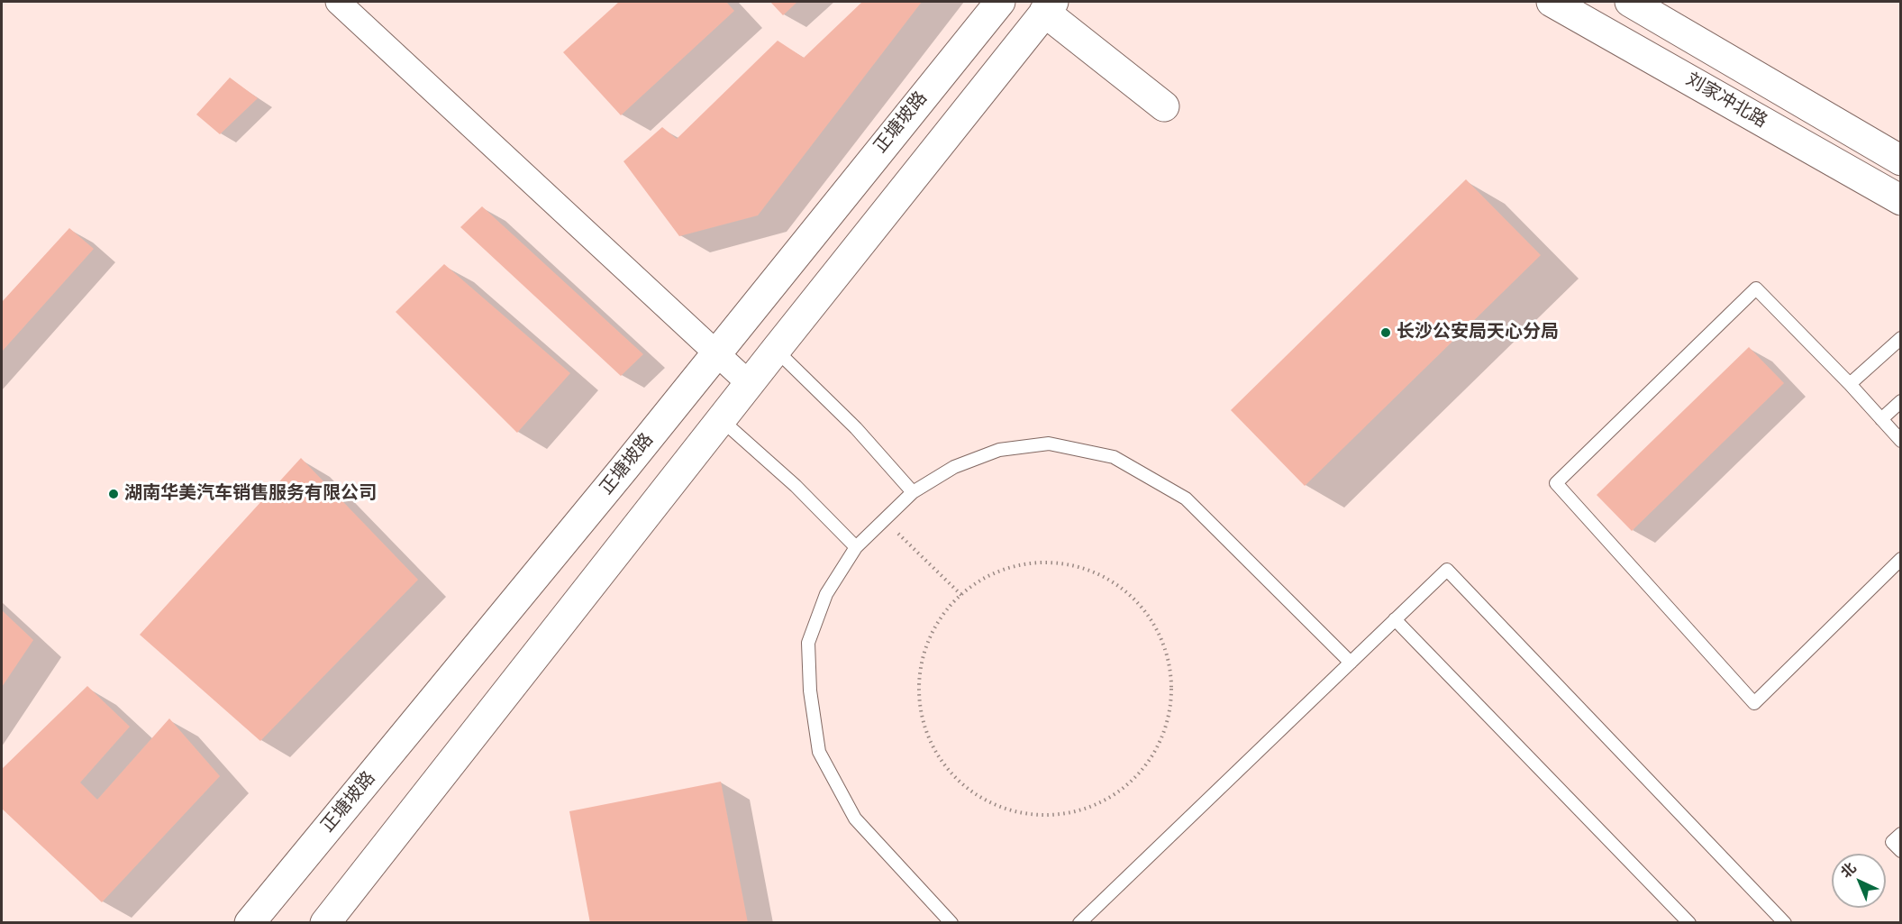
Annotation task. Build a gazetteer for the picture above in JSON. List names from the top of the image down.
{
  "streets": {
    "street": ["刘家冲北路", "正塘坡路"]
  },
  "places": ["长沙公安局天心分局", "湖南华美汽车销售服务有限公司"],
  "north": "top left"
}
